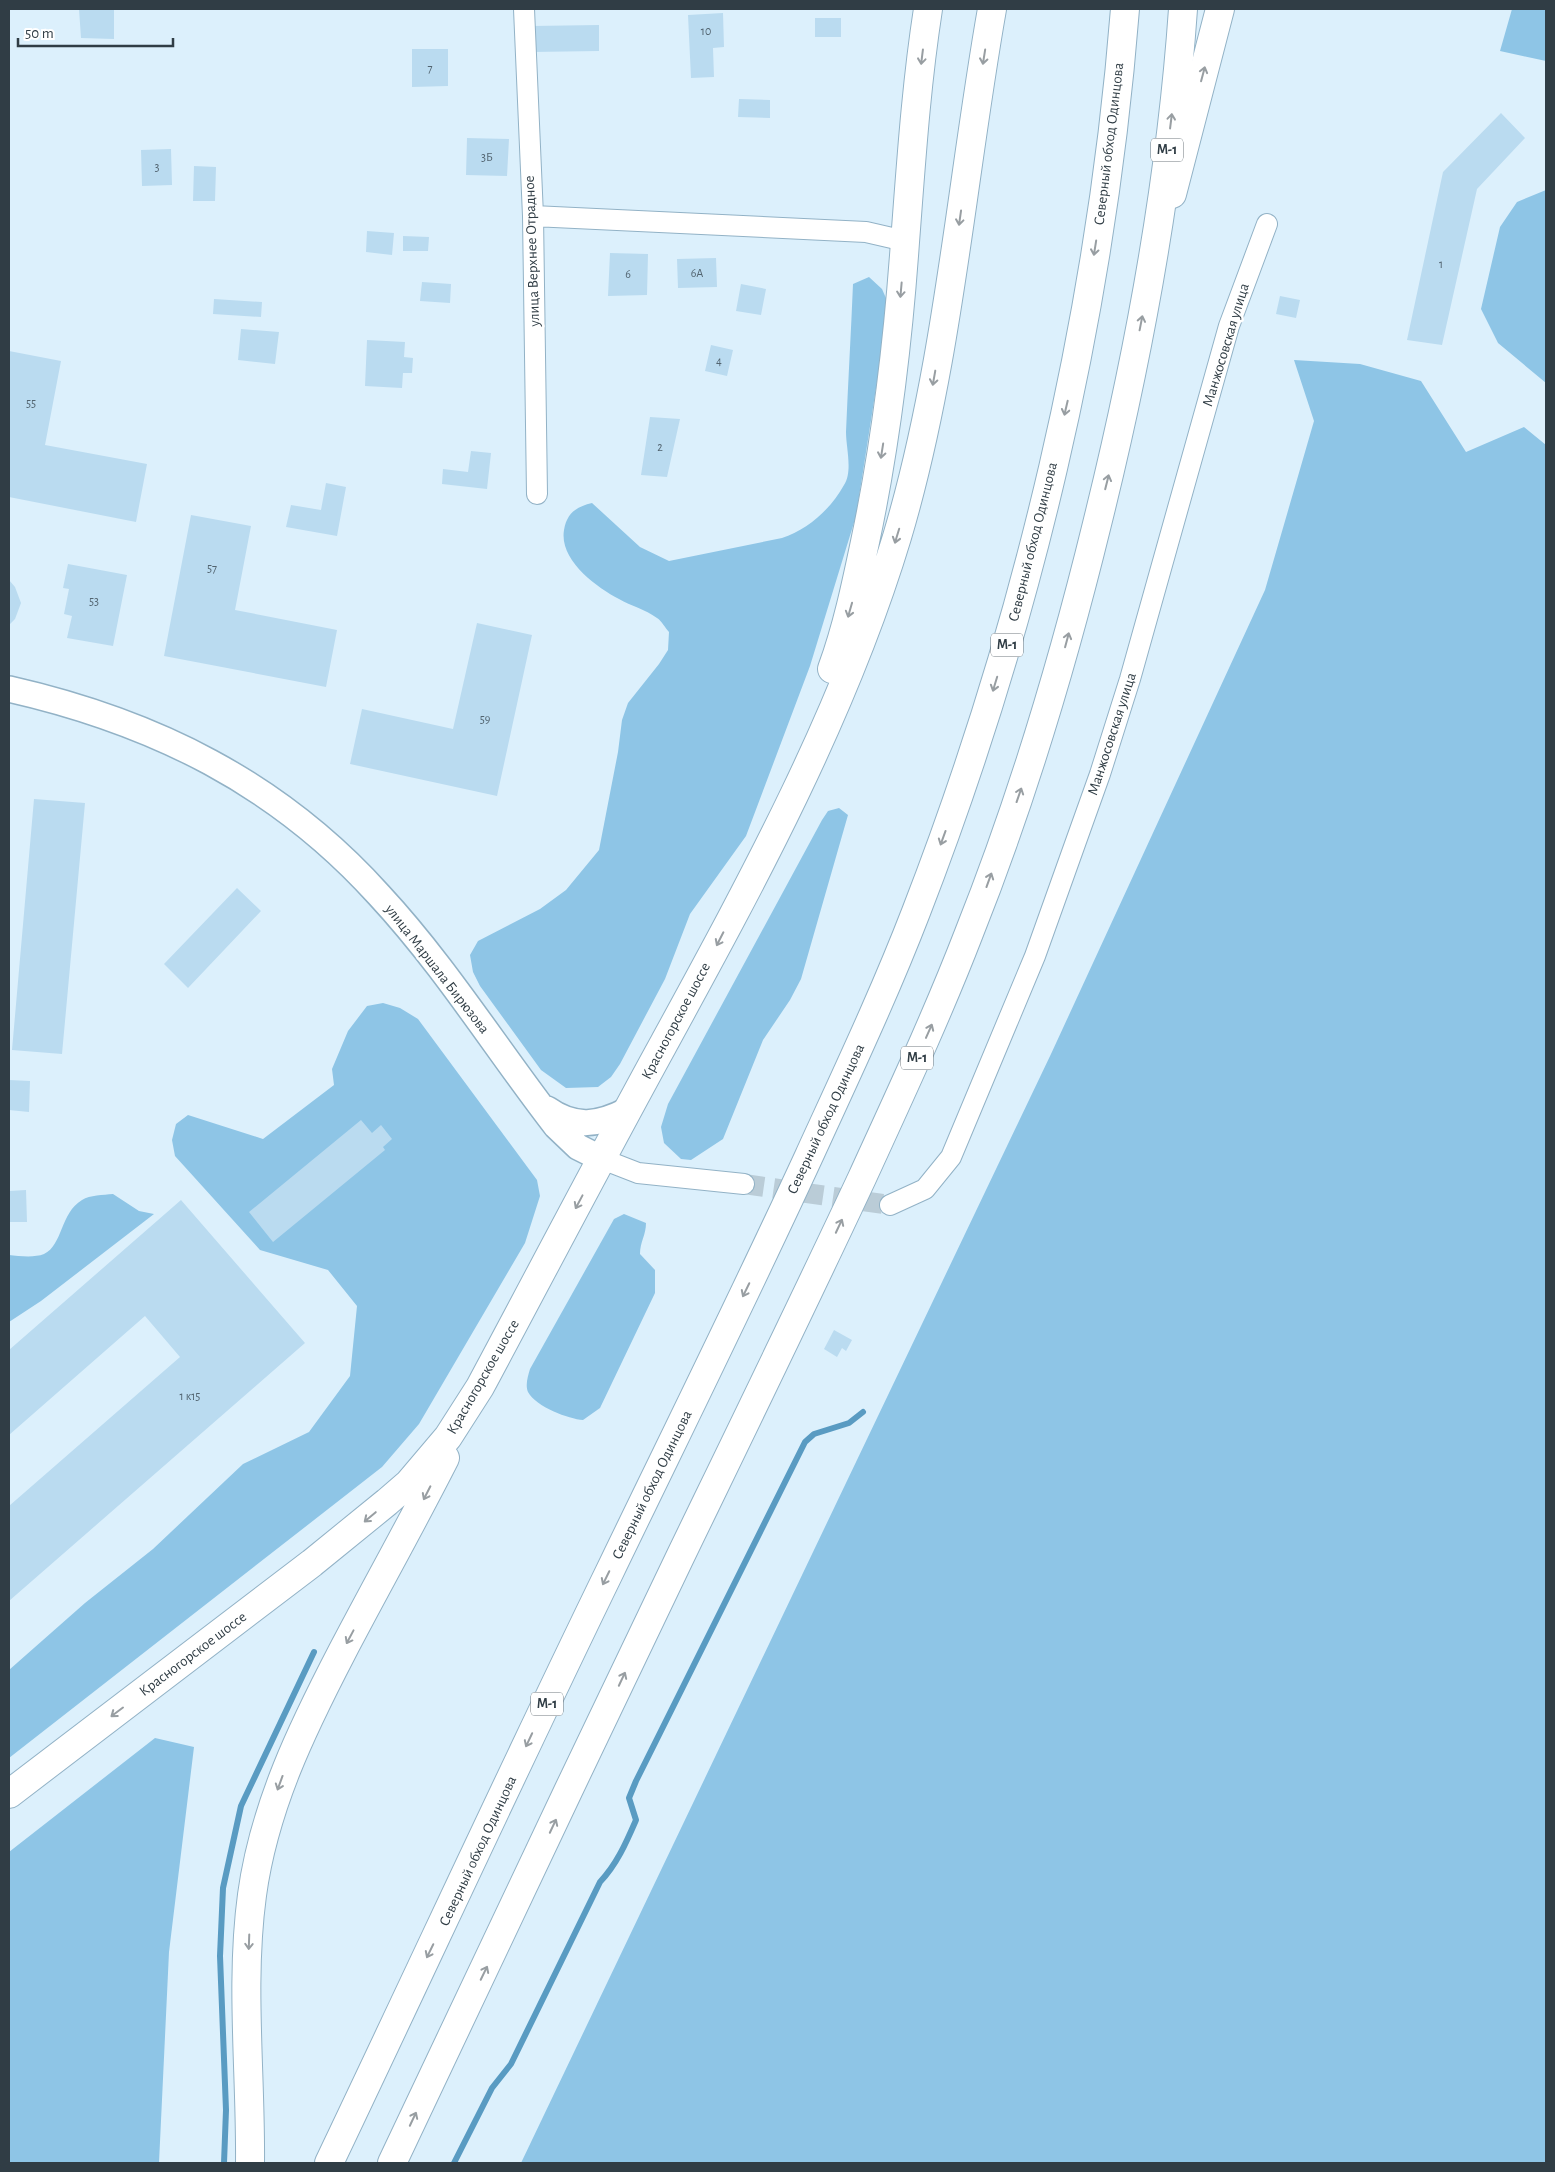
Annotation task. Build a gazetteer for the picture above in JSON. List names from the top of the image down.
{
  "streets": {
    "main road": ["Северный обход Одинцова", "М-1", "Красногорское шоссе"],
    "street": ["улица Верхнее Отрадное", "Манжосовская улица", "улица Маршала Бирюзова"]
  },
  "crossings": [
    ["улица Маршала Бирюзова", "Красногорское шоссе"]
  ],
  "one_way": ["Красногорское шоссе"],
  "house_numbers": [
    "10",
    "7",
    "3Б",
    "3",
    "1",
    "6А",
    "6",
    "4",
    "55",
    "2",
    "57",
    "53",
    "59",
    "1 к15"
  ],
  "scale_bar": "50 m"
}
